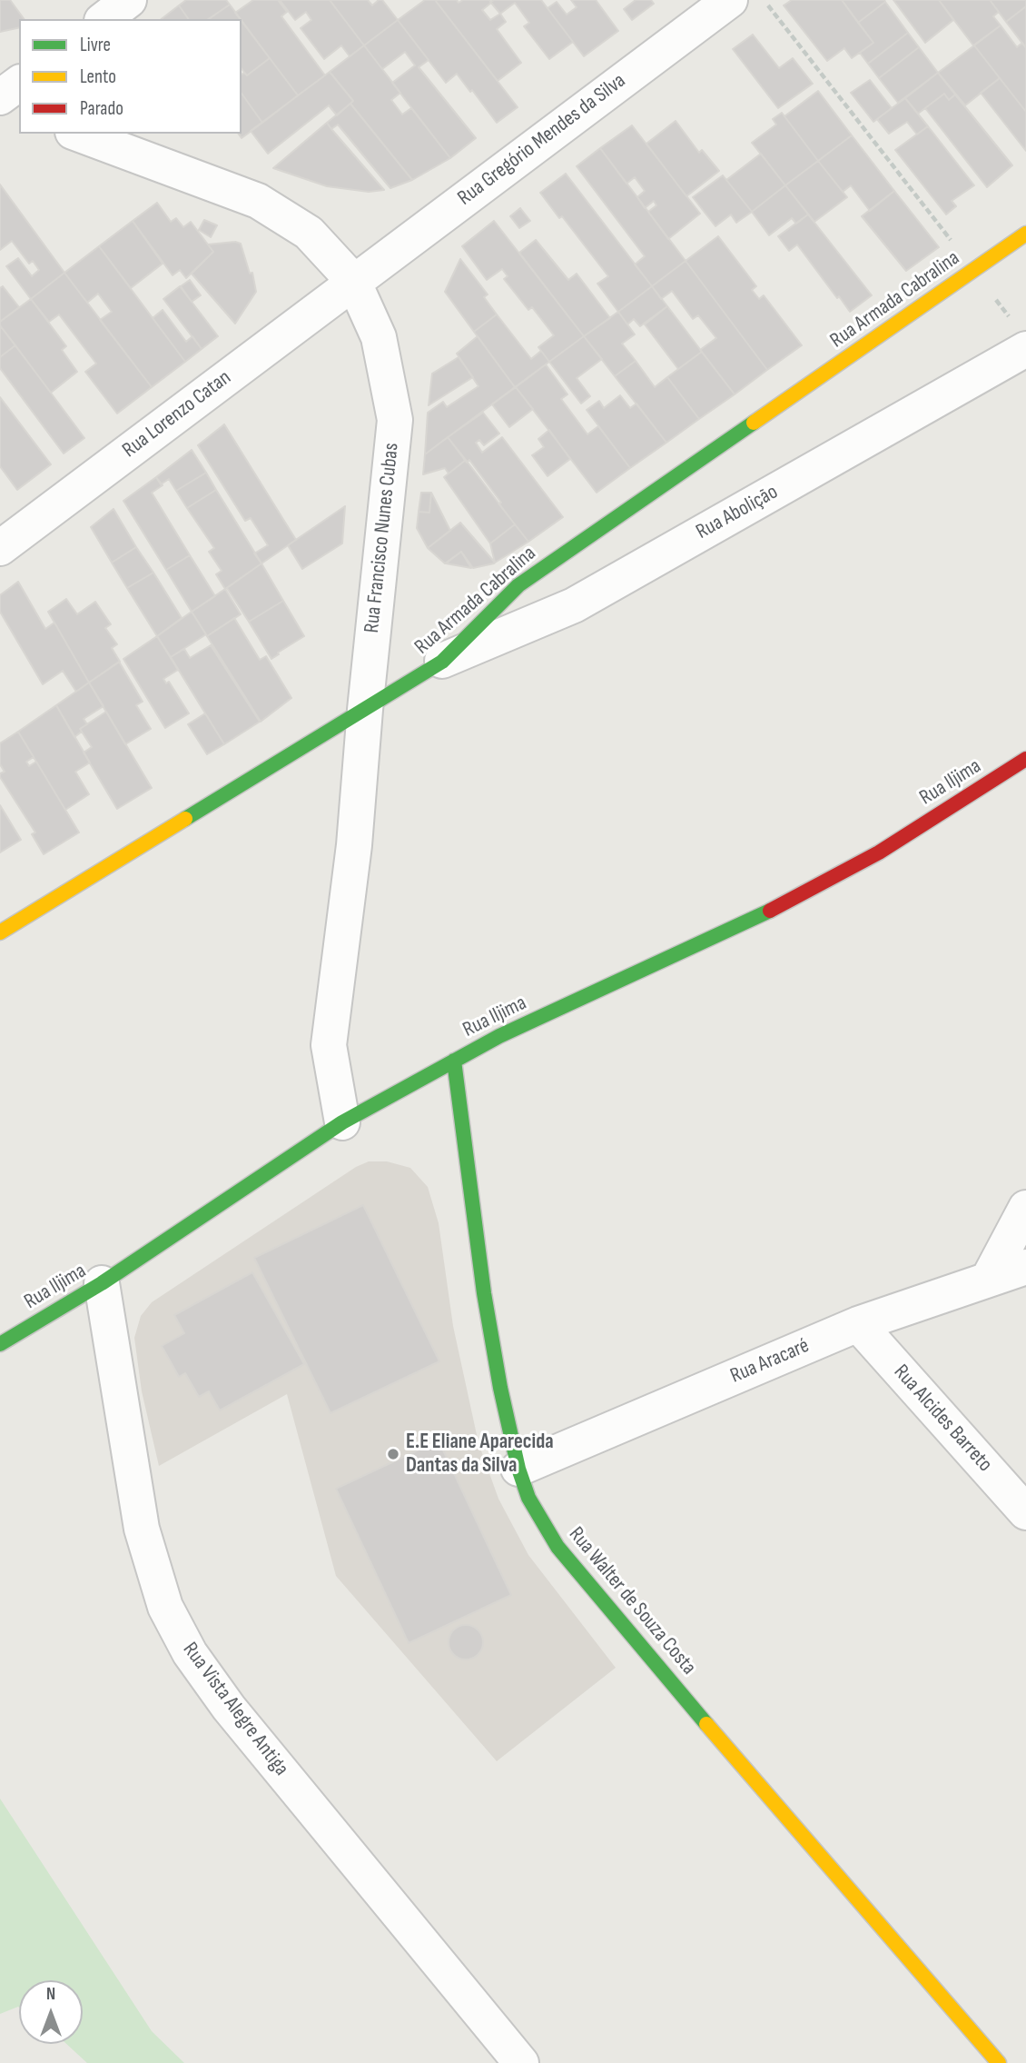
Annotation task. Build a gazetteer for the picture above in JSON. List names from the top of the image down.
{
  "streets": {
    "street": [
      "Rua Gregório Mendes da Silva",
      "Rua Armada Cabralina",
      "Rua Lorenzo Catan",
      "Rua Abolição",
      "Rua Francisco Nunes Cubas",
      "Rua Iljima",
      "Rua Aracaré",
      "Rua Alcides Barreto",
      "Rua Walter de Souza Costa",
      "Rua Vista Alegre Antiga"
    ]
  },
  "crossings": [
    ["Rua Gregório Mendes da Silva", "Rua Lorenzo Catan"],
    ["Rua Gregório Mendes da Silva", "Rua Francisco Nunes Cubas"],
    ["Rua Armada Cabralina", "Rua Abolição"],
    ["Rua Armada Cabralina", "Rua Francisco Nunes Cubas"],
    ["Rua Lorenzo Catan", "Rua Francisco Nunes Cubas"],
    ["Rua Francisco Nunes Cubas", "Rua Iljima"],
    ["Rua Iljima", "Rua Walter de Souza Costa"],
    ["Rua Iljima", "Rua Vista Alegre Antiga"],
    ["Rua Aracaré", "Rua Alcides Barreto"],
    ["Rua Aracaré", "Rua Walter de Souza Costa"]
  ],
  "places": ["E.E Eliane Aparecida Dantas da Silva"],
  "legend": ["Livre", "Lento", "Parado"],
  "north": "top"
}
